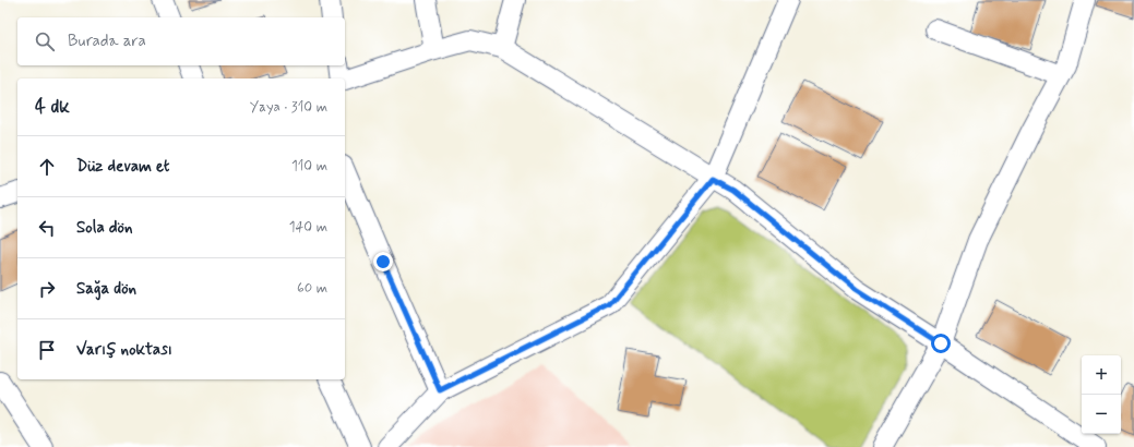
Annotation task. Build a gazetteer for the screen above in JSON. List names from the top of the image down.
{
  "page": {
    "search": "Burada ara",
    "heading": ["4 dk", "Yaya · 310 m"],
    "list": [
      ["Düz devam et", "110 m"],
      ["Sola dön", "140 m"],
      ["Sağa dön", "60 m"],
      "Varış noktası"
    ],
    "map_buttons": ["+", "−"]
  }
}
